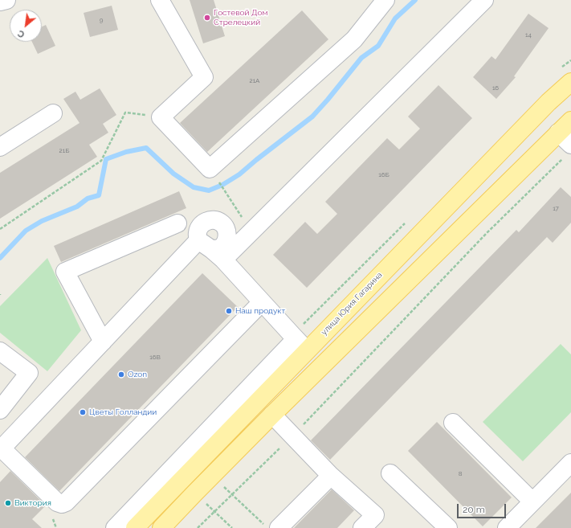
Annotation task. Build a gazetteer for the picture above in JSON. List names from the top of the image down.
{
  "streets": {
    "main road": ["улица Юрия Гагарина"]
  },
  "places": [
    "Гостевой Дом Стрелецкий",
    "Наш продукт",
    "Ozon",
    "Цветы Голландии",
    "Виктория"
  ],
  "house_numbers": [
    "9",
    "14",
    "21А",
    "16",
    "21Б",
    "16Б",
    "17",
    "16В",
    "8"
  ],
  "scale_bar": "20 m",
  "north": "bottom left"
}
